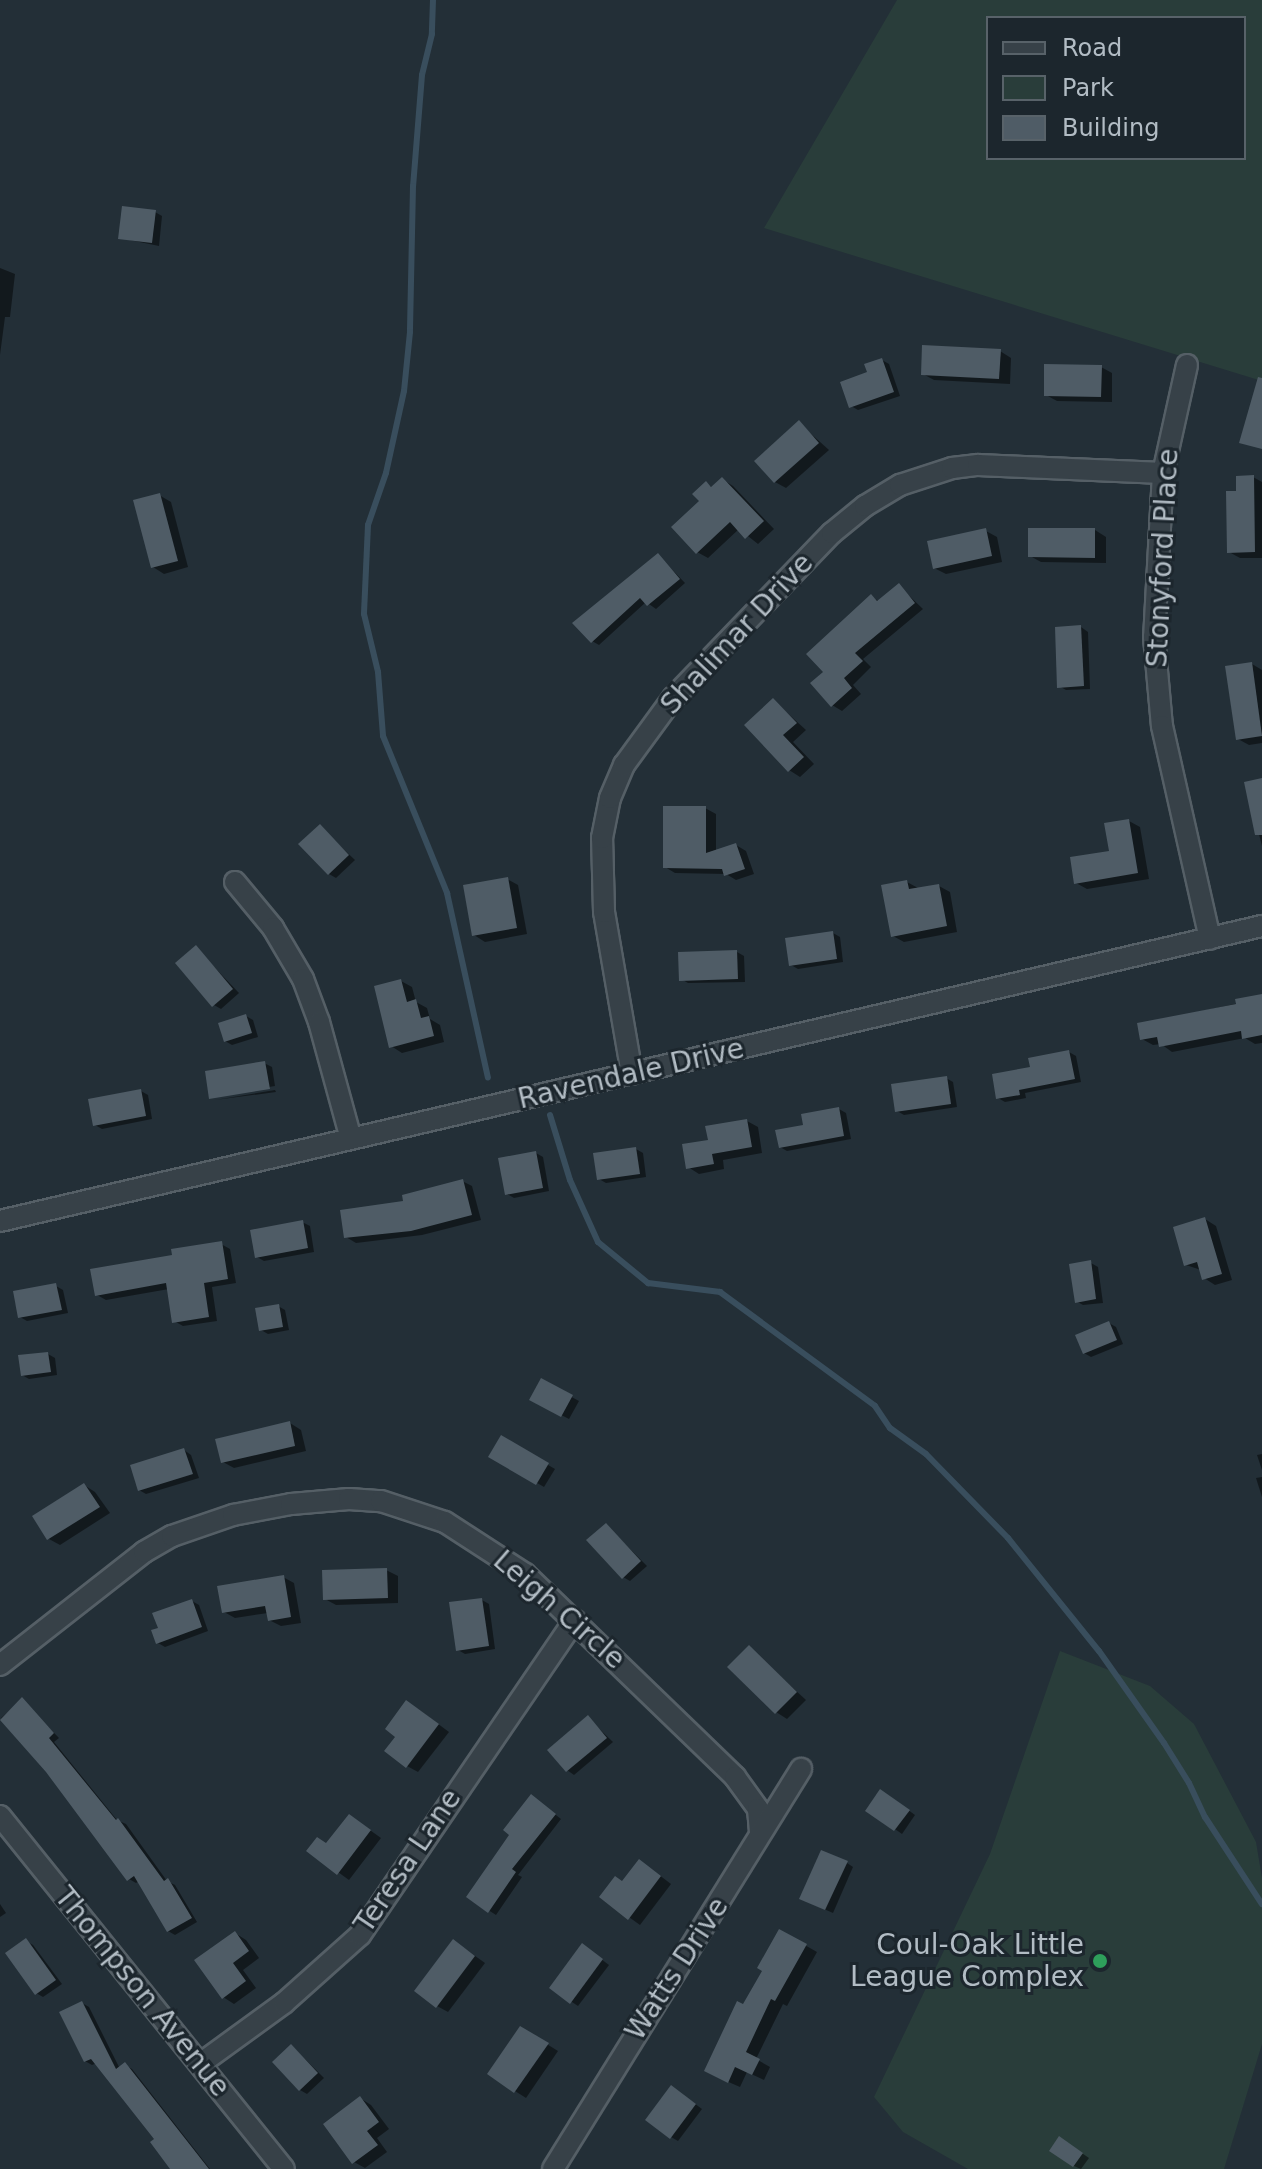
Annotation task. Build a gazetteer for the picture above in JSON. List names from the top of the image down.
{
  "streets": {
    "street": [
      "Stonyford Place",
      "Shalimar Drive",
      "Ravendale Drive",
      "Leigh Circle",
      "Teresa Lane",
      "Watts Drive",
      "Thompson Avenue"
    ]
  },
  "crossings": [
    ["Stonyford Place", "Shalimar Drive"],
    ["Stonyford Place", "Ravendale Drive"],
    ["Shalimar Drive", "Ravendale Drive"],
    ["Leigh Circle", "Teresa Lane"],
    ["Leigh Circle", "Watts Drive"],
    ["Teresa Lane", "Thompson Avenue"]
  ],
  "places": ["Coul-Oak Little League Complex"],
  "legend": ["Road", "Park", "Building"]
}
